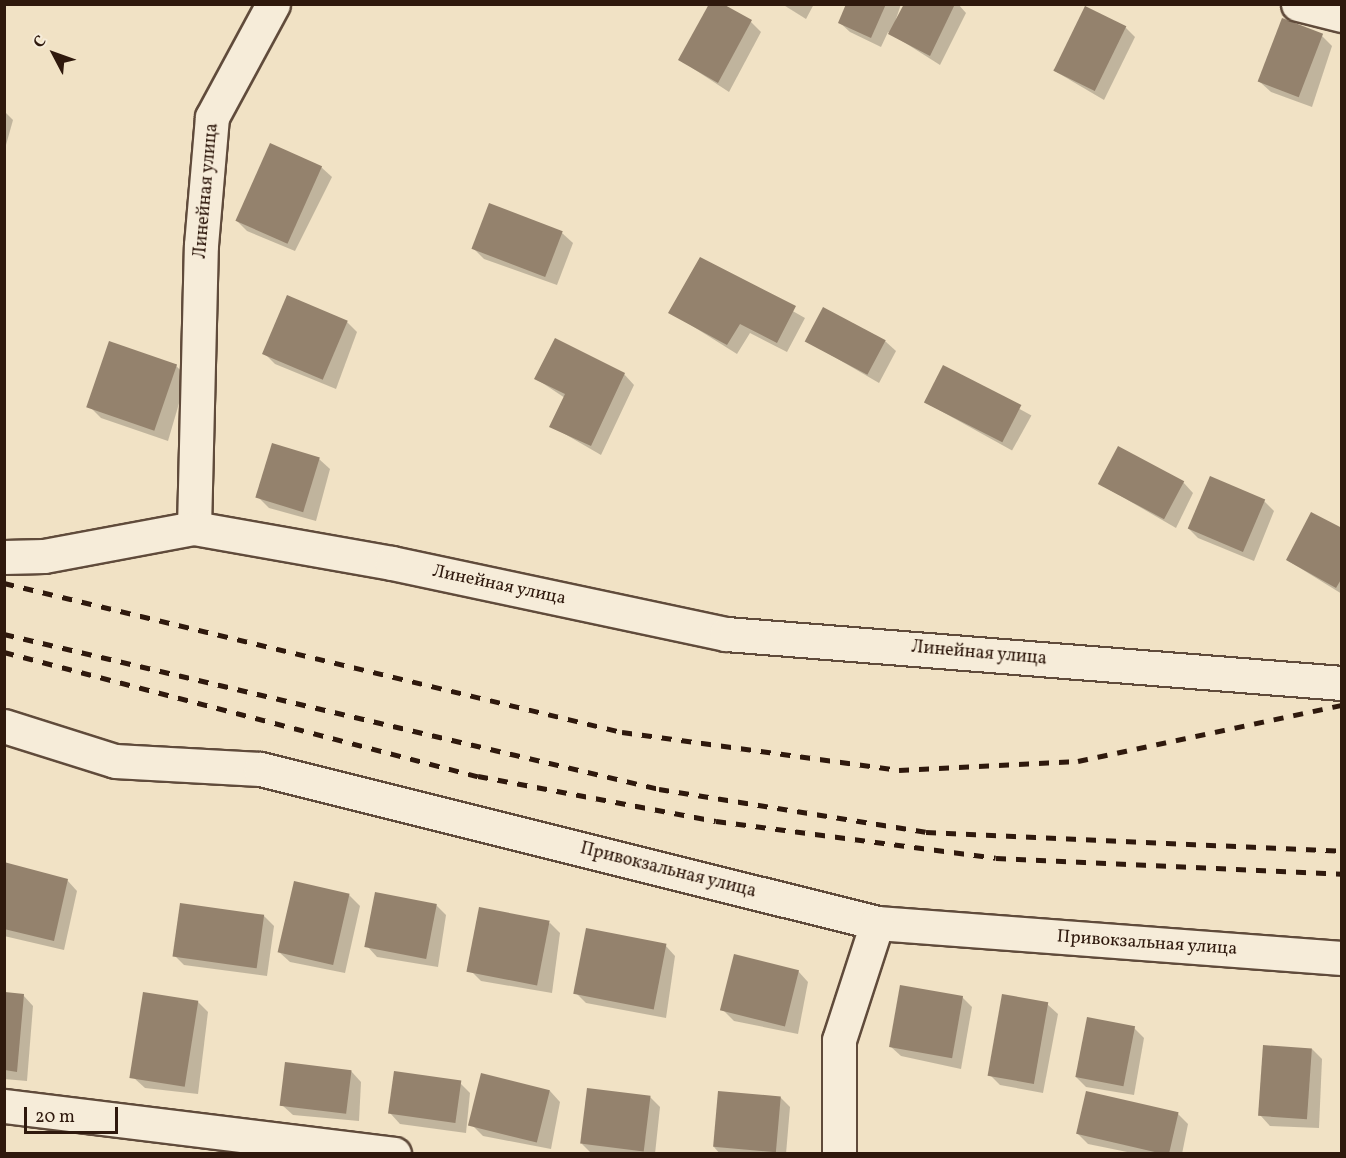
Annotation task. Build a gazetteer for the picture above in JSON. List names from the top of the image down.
{
  "streets": {
    "street": ["Линейная улица", "Привокзальная улица"]
  },
  "scale_bar": "20 m",
  "north": "top left"
}
